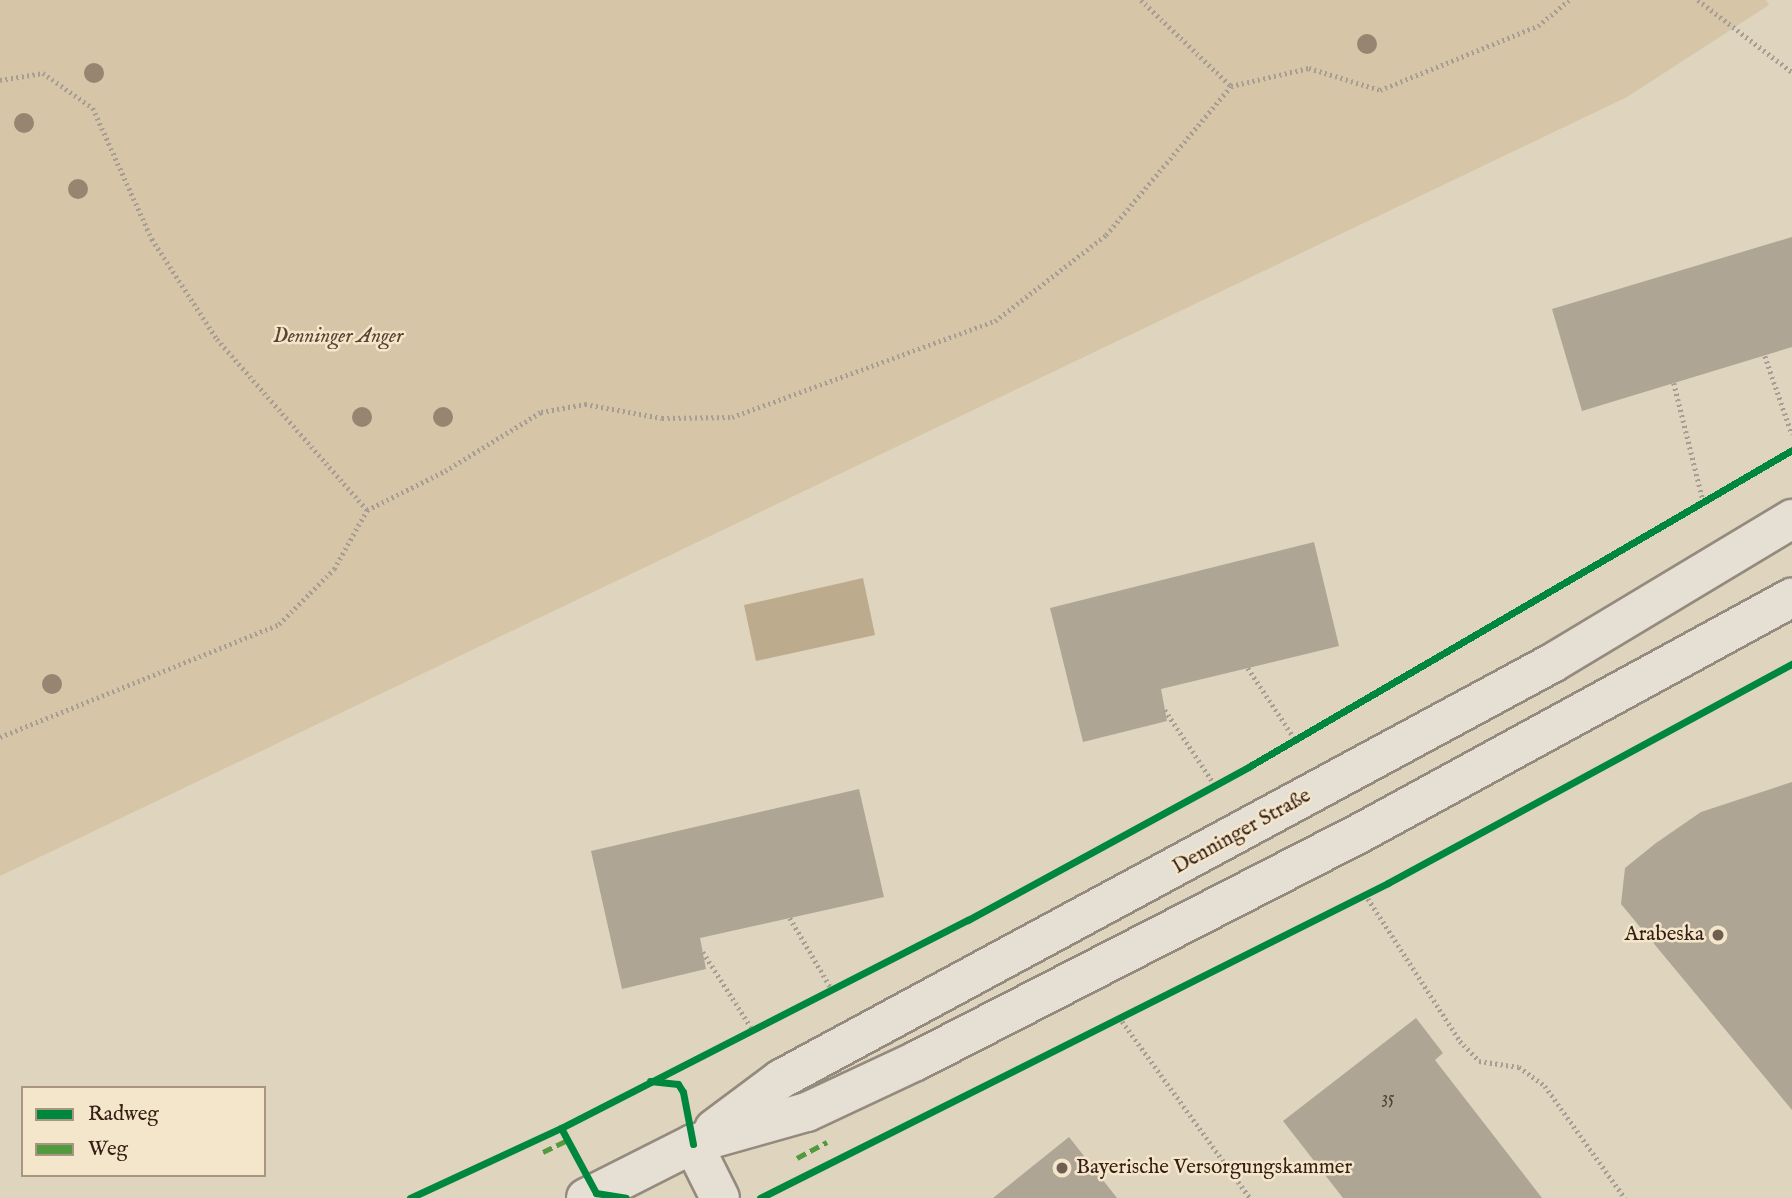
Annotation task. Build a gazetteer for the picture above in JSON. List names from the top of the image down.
{
  "streets": {
    "street": ["Denninger Straße"]
  },
  "parks": ["Denninger Anger"],
  "places": ["Arabeska", "Bayerische Versorgungskammer"],
  "house_numbers": ["35"],
  "legend": ["Radweg", "Weg"]
}
